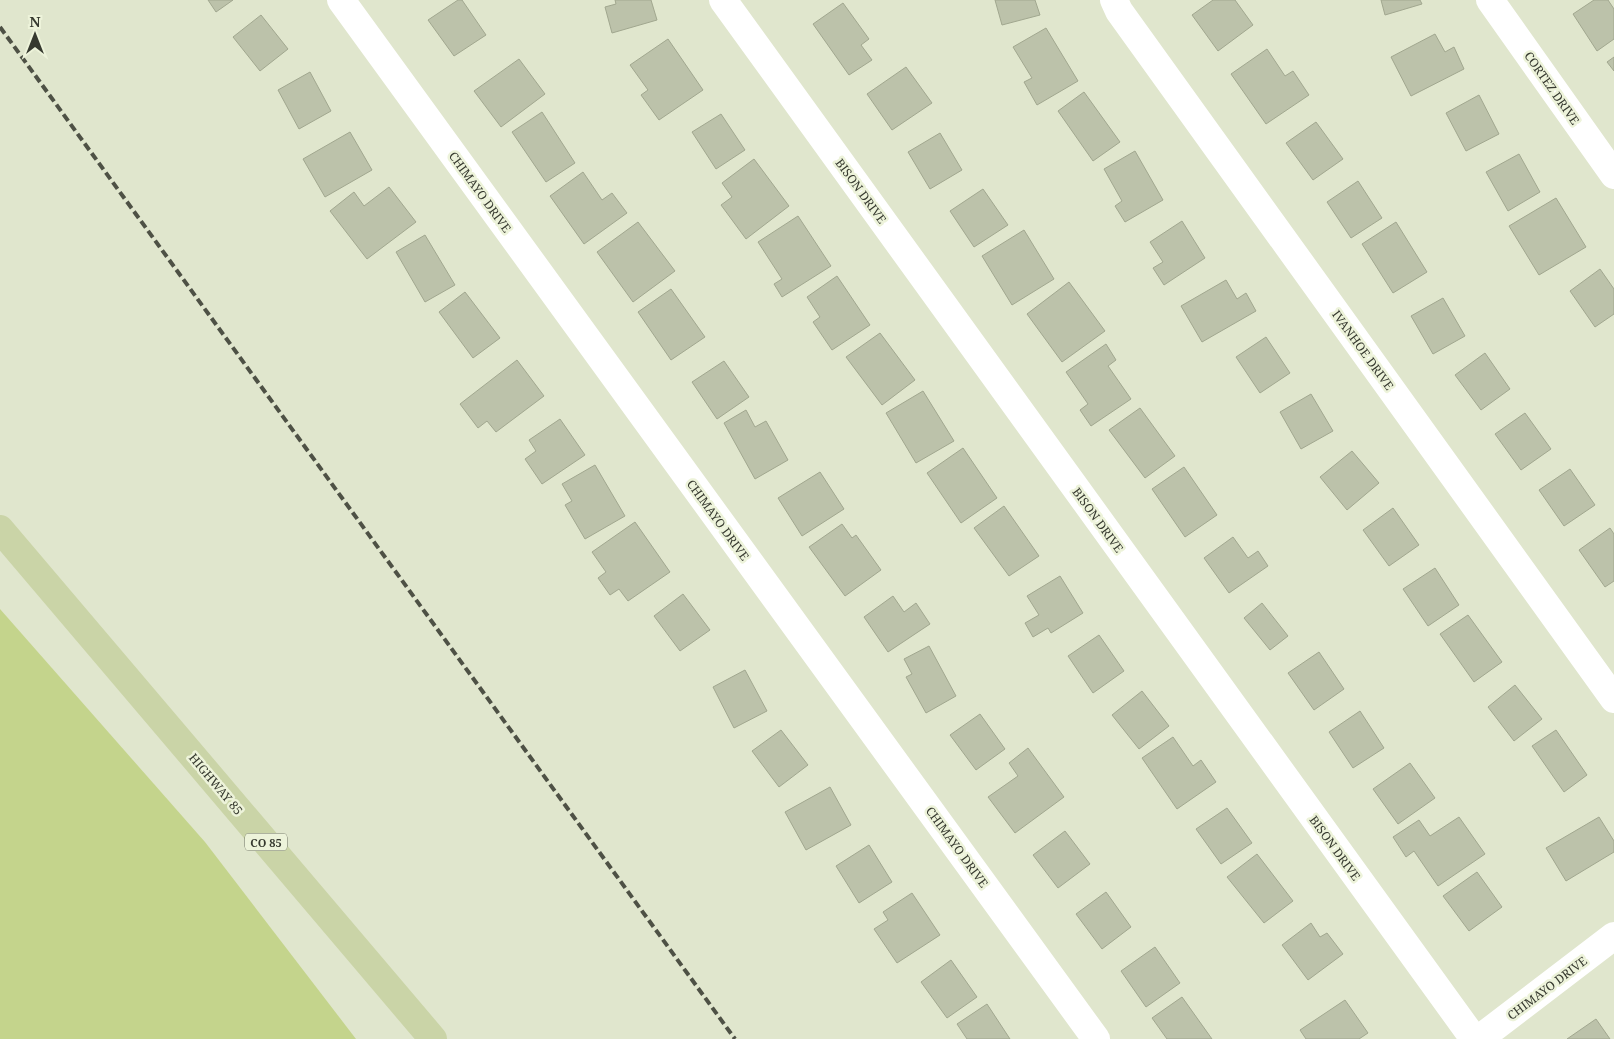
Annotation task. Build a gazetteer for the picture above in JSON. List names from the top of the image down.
{
  "streets": {
    "main road": ["HIGHWAY 85", "CO 85"],
    "street": [
      "CORTEZ DRIVE",
      "BISON DRIVE",
      "CHIMAYO DRIVE",
      "IVANHOE DRIVE"
    ]
  },
  "north": "top"
}
